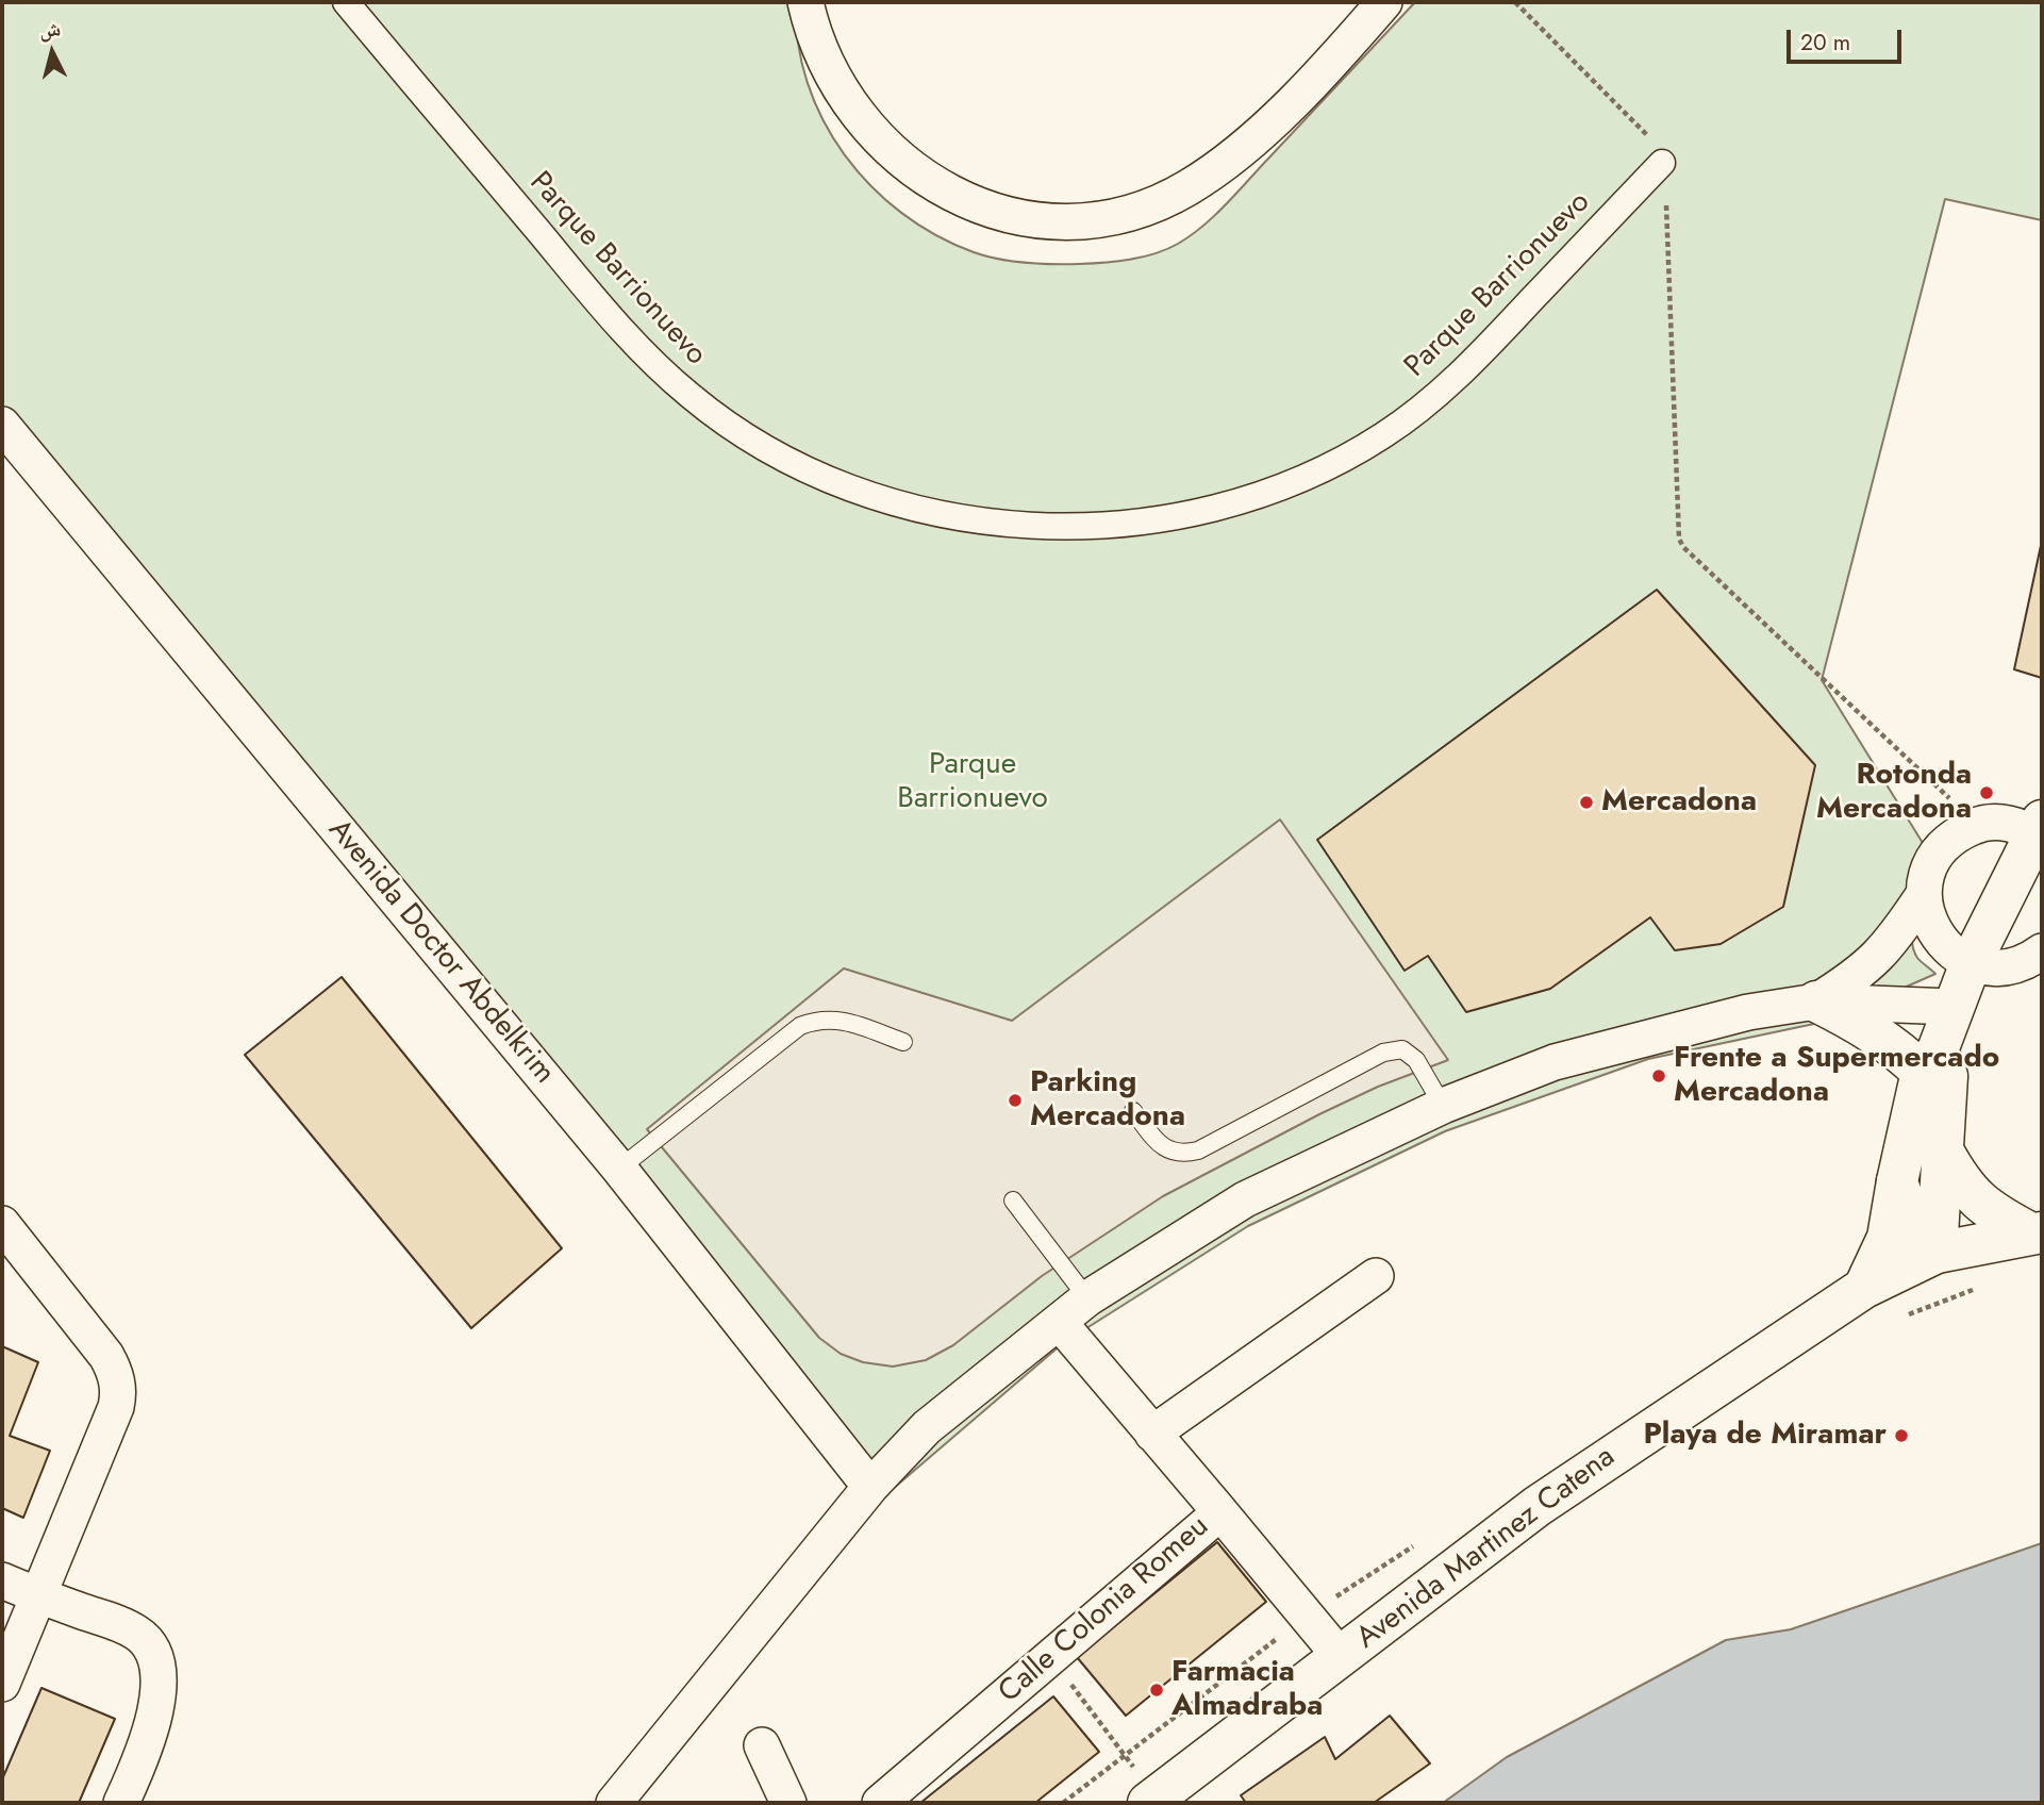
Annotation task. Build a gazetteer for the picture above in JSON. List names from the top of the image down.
{
  "streets": {
    "main road": ["Avenida Martinez Catena"],
    "street": ["Parque Barrionuevo", "Avenida Doctor Abdelkrim", "Calle Colonia Romeu"]
  },
  "crossings": [
    ["Avenida Martinez Catena", "Calle Colonia Romeu"]
  ],
  "parks": ["Parque Barrionuevo"],
  "places": [
    "Rotonda Mercadona",
    "Mercadona",
    "Frente a Supermercado Mercadona",
    "Parking Mercadona",
    "Playa de Miramar",
    "Farmacia Almadraba"
  ],
  "scale_bar": "20 m",
  "north": "top"
}
